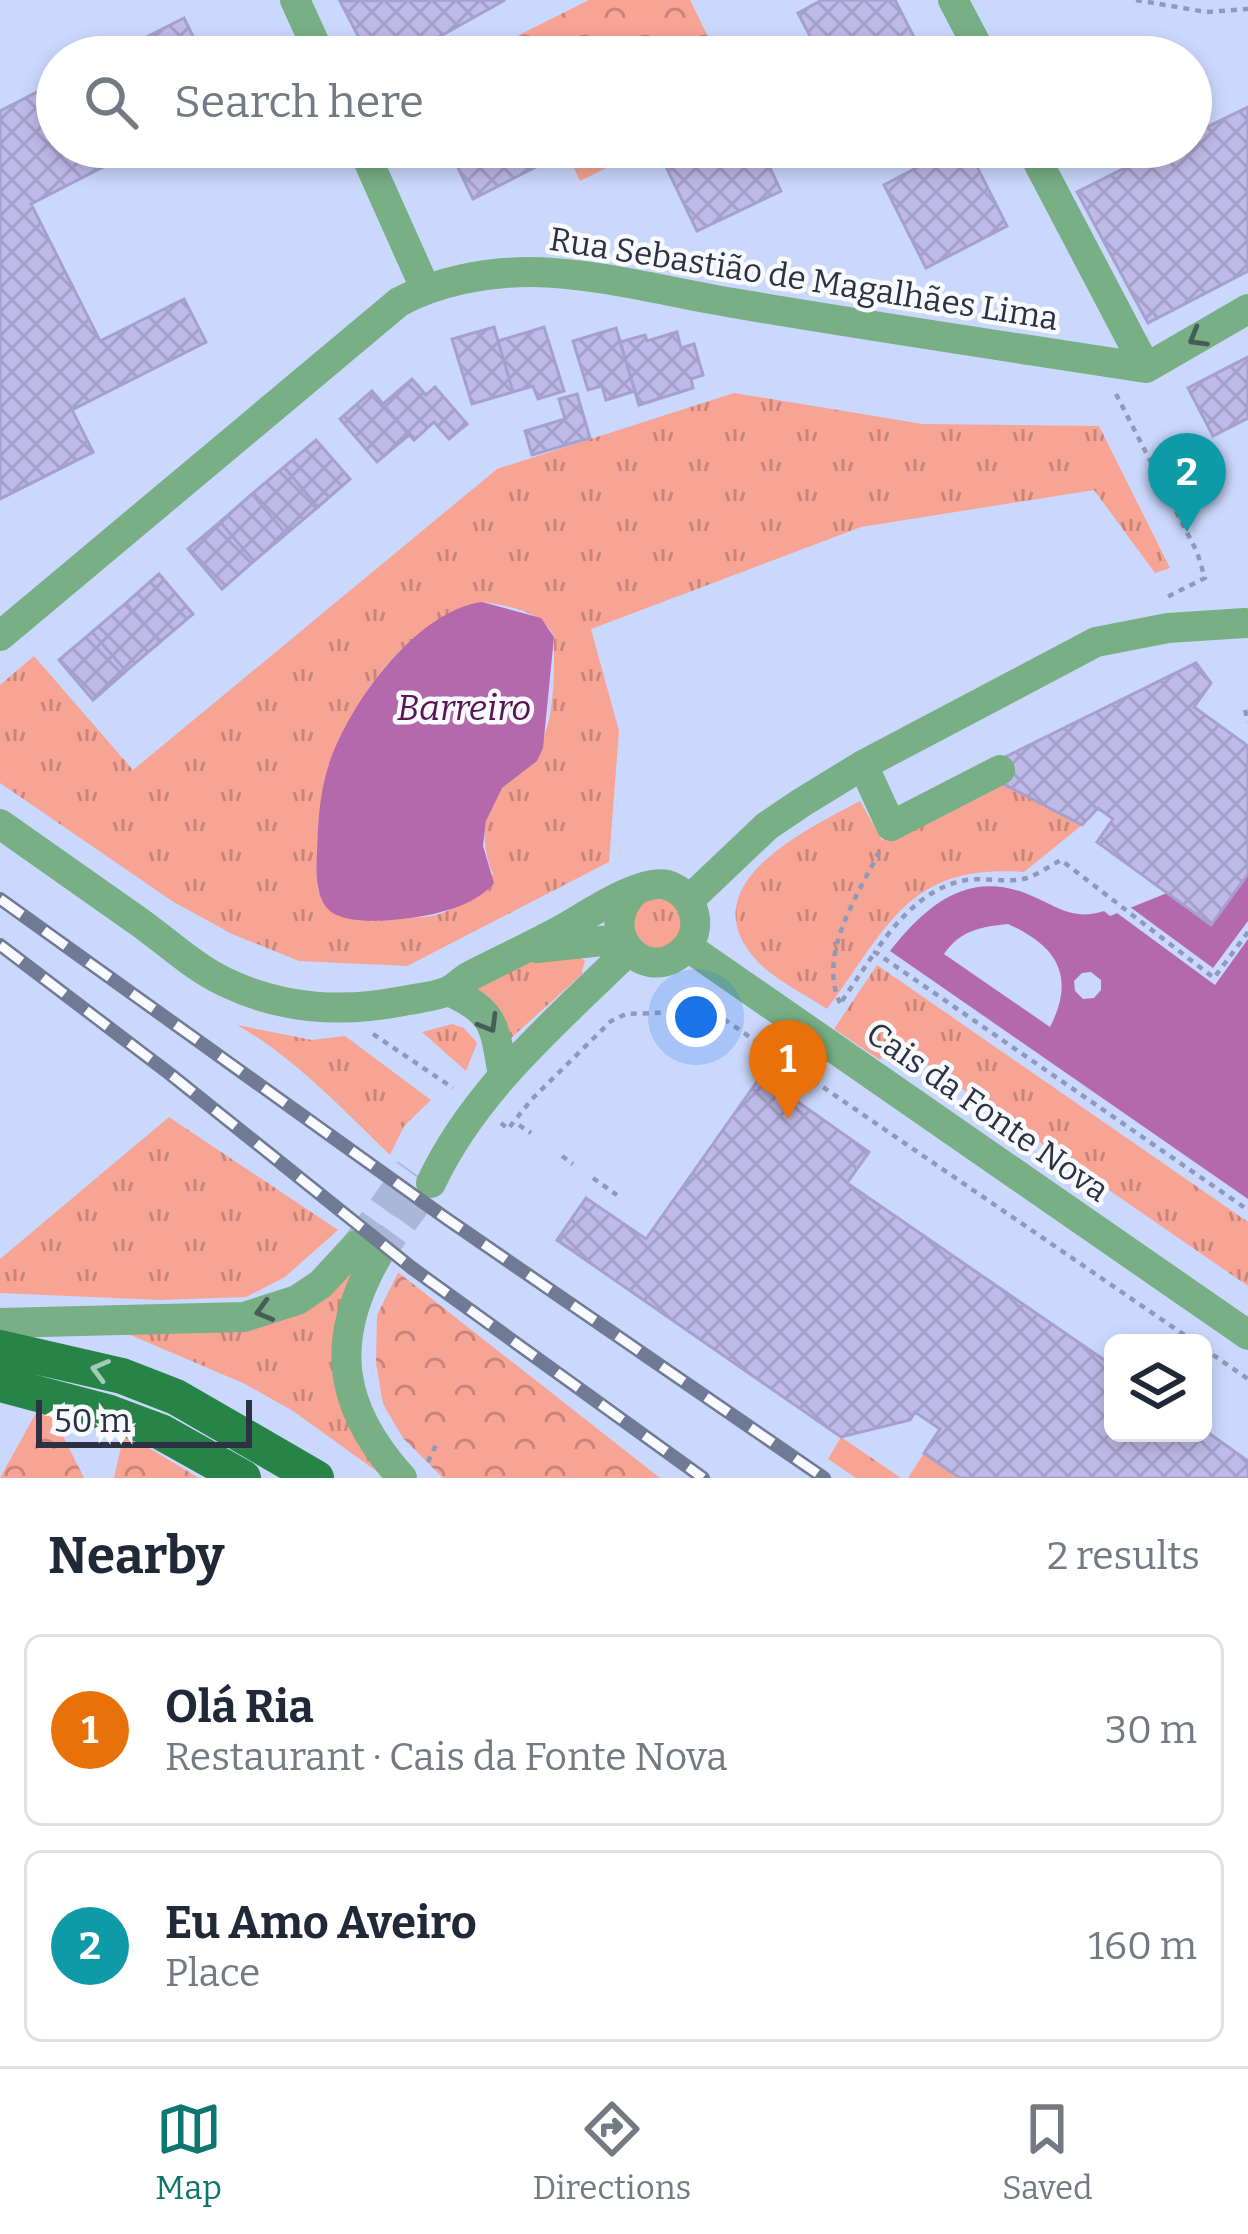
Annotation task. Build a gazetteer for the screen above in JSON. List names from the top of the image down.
{
  "streets": {
    "street": ["Rua Sebastião de Magalhães Lima", "Cais da Fonte Nova"]
  },
  "water": ["Barreiro"],
  "scale_bar": "50 m",
  "page": {
    "search": "Search here",
    "pins": ["2", "1"],
    "scale": "50 m",
    "heading": ["Nearby", "2 results"],
    "list": [
      {
        "mark": "1",
        "name": "Olá Ria",
        "note": "Restaurant · Cais da Fonte Nova",
        "value": "30 m"
      },
      {
        "mark": "2",
        "name": "Eu Amo Aveiro",
        "note": "Place",
        "value": "160 m"
      }
    ],
    "nav": ["Map", "Directions", "Saved"]
  }
}
